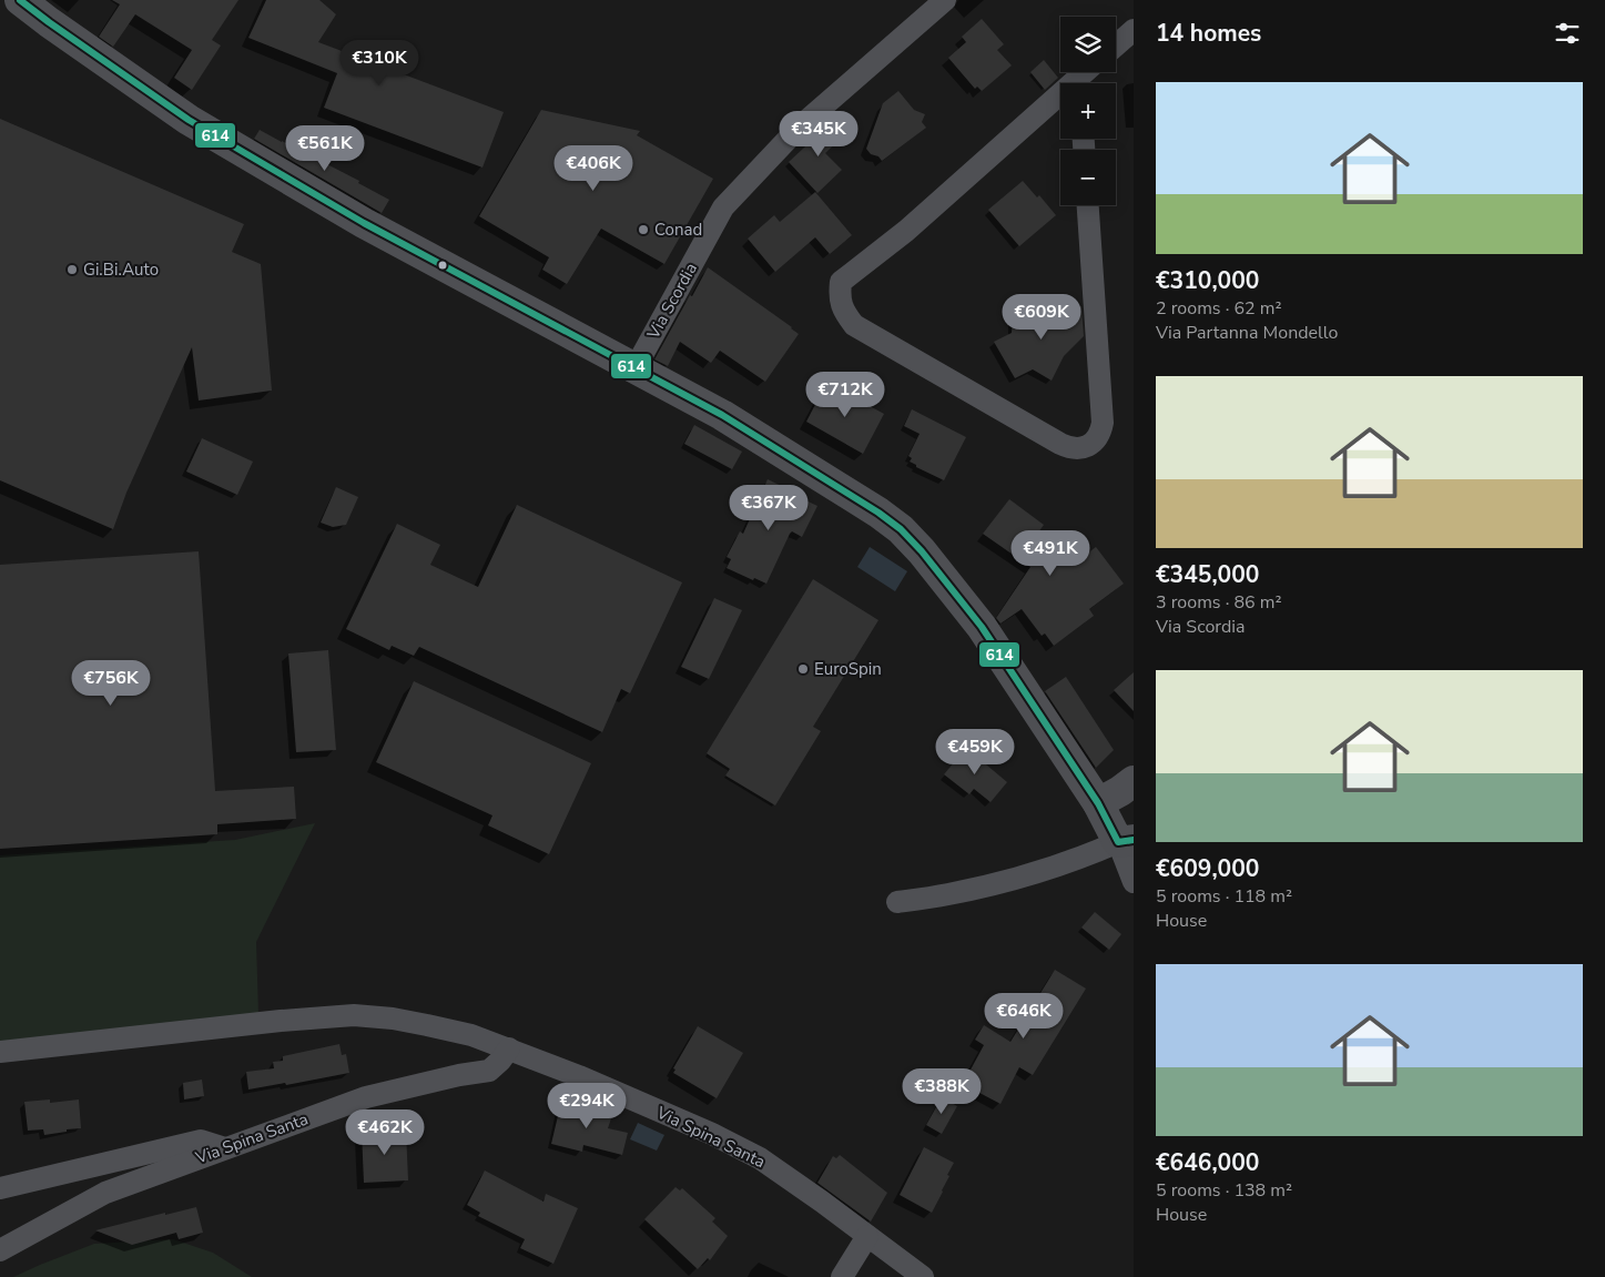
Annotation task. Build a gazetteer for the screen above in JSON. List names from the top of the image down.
{
  "streets": {
    "street": ["Via Scordia", "Via Spina Santa"]
  },
  "places": ["Conad", "Gi.Bi.Auto", "EuroSpin"],
  "lines": ["transit line 614"],
  "page": {
    "heading": "14 homes",
    "map_buttons": ["+", "−"],
    "price": [
      "€310K",
      "€345K",
      "€561K",
      "€406K",
      "€609K",
      "€712K",
      "€367K",
      "€491K",
      "€756K",
      "€459K",
      "€646K",
      "€388K",
      "€294K",
      "€462K"
    ],
    "list": [
      {
        "name": "€310,000",
        "note": "2 rooms · 62 m² · Via Partanna Mondello"
      },
      {
        "name": "€345,000",
        "note": "3 rooms · 86 m² · Via Scordia"
      },
      {
        "name": "€609,000",
        "note": "5 rooms · 118 m² · House"
      },
      {
        "name": "€646,000",
        "note": "5 rooms · 138 m² · House"
      }
    ]
  }
}
